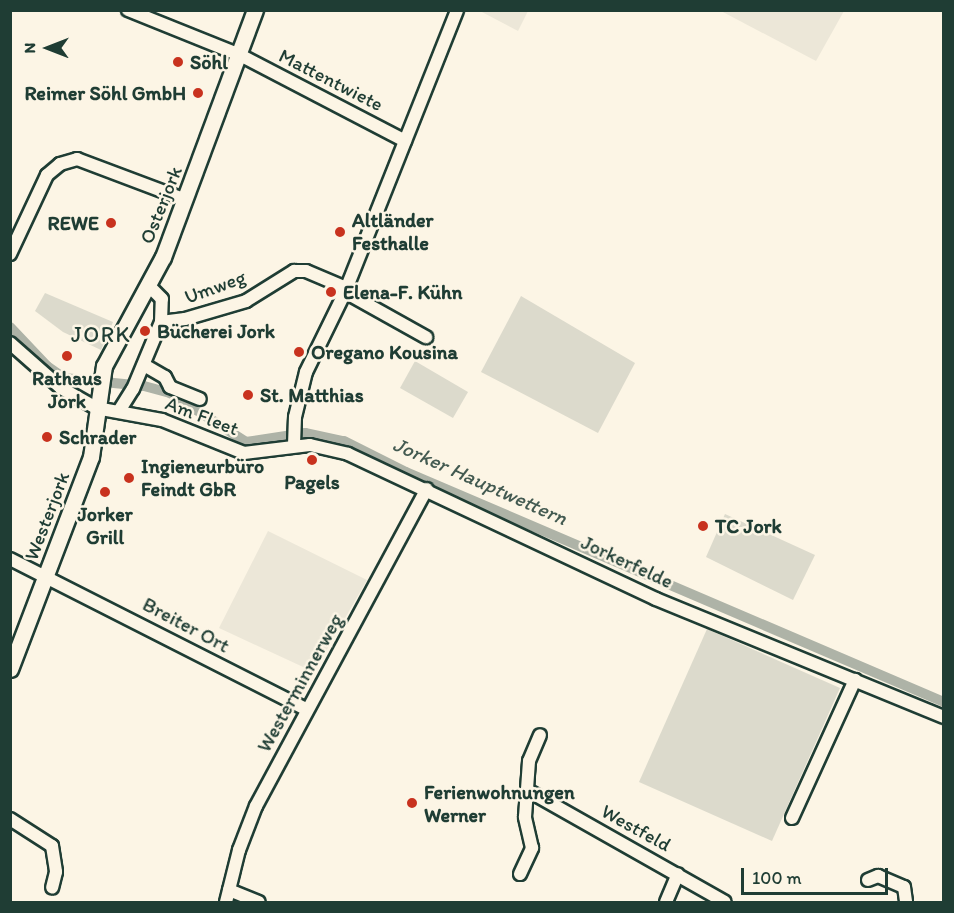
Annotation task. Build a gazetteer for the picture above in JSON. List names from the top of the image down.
{
  "streets": {
    "main road": ["Osterjork", "Westerjork"],
    "street": [
      "Mattentwiete",
      "Umweg",
      "Am Fleet",
      "Jorkerfelde",
      "Breiter Ort",
      "Westerminnerweg",
      "Westfeld"
    ]
  },
  "crossings": [
    ["Mattentwiete", "Osterjork"],
    ["Osterjork", "Am Fleet"],
    ["Osterjork", "Westerjork"],
    ["Am Fleet", "Westerjork"],
    ["Am Fleet", "Jorkerfelde"],
    ["Westerjork", "Breiter Ort"],
    ["Jorkerfelde", "Westerminnerweg"],
    ["Breiter Ort", "Westerminnerweg"]
  ],
  "districts": ["JORK"],
  "water": ["Jorker Hauptwettern"],
  "places": [
    "Söhl",
    "Reimer Söhl GmbH",
    "REWE",
    "Altländer Festhalle",
    "Elena-F. Kühn",
    "Bücherei Jork",
    "Oregano Kousina",
    "Rathaus Jork",
    "St. Matthias",
    "Schrader",
    "Pagels",
    "Ingieneurbüro Feindt GbR",
    "Jorker Grill",
    "TC Jork",
    "Ferienwohnungen Werner"
  ],
  "scale_bar": "100 m",
  "north": "left"
}
